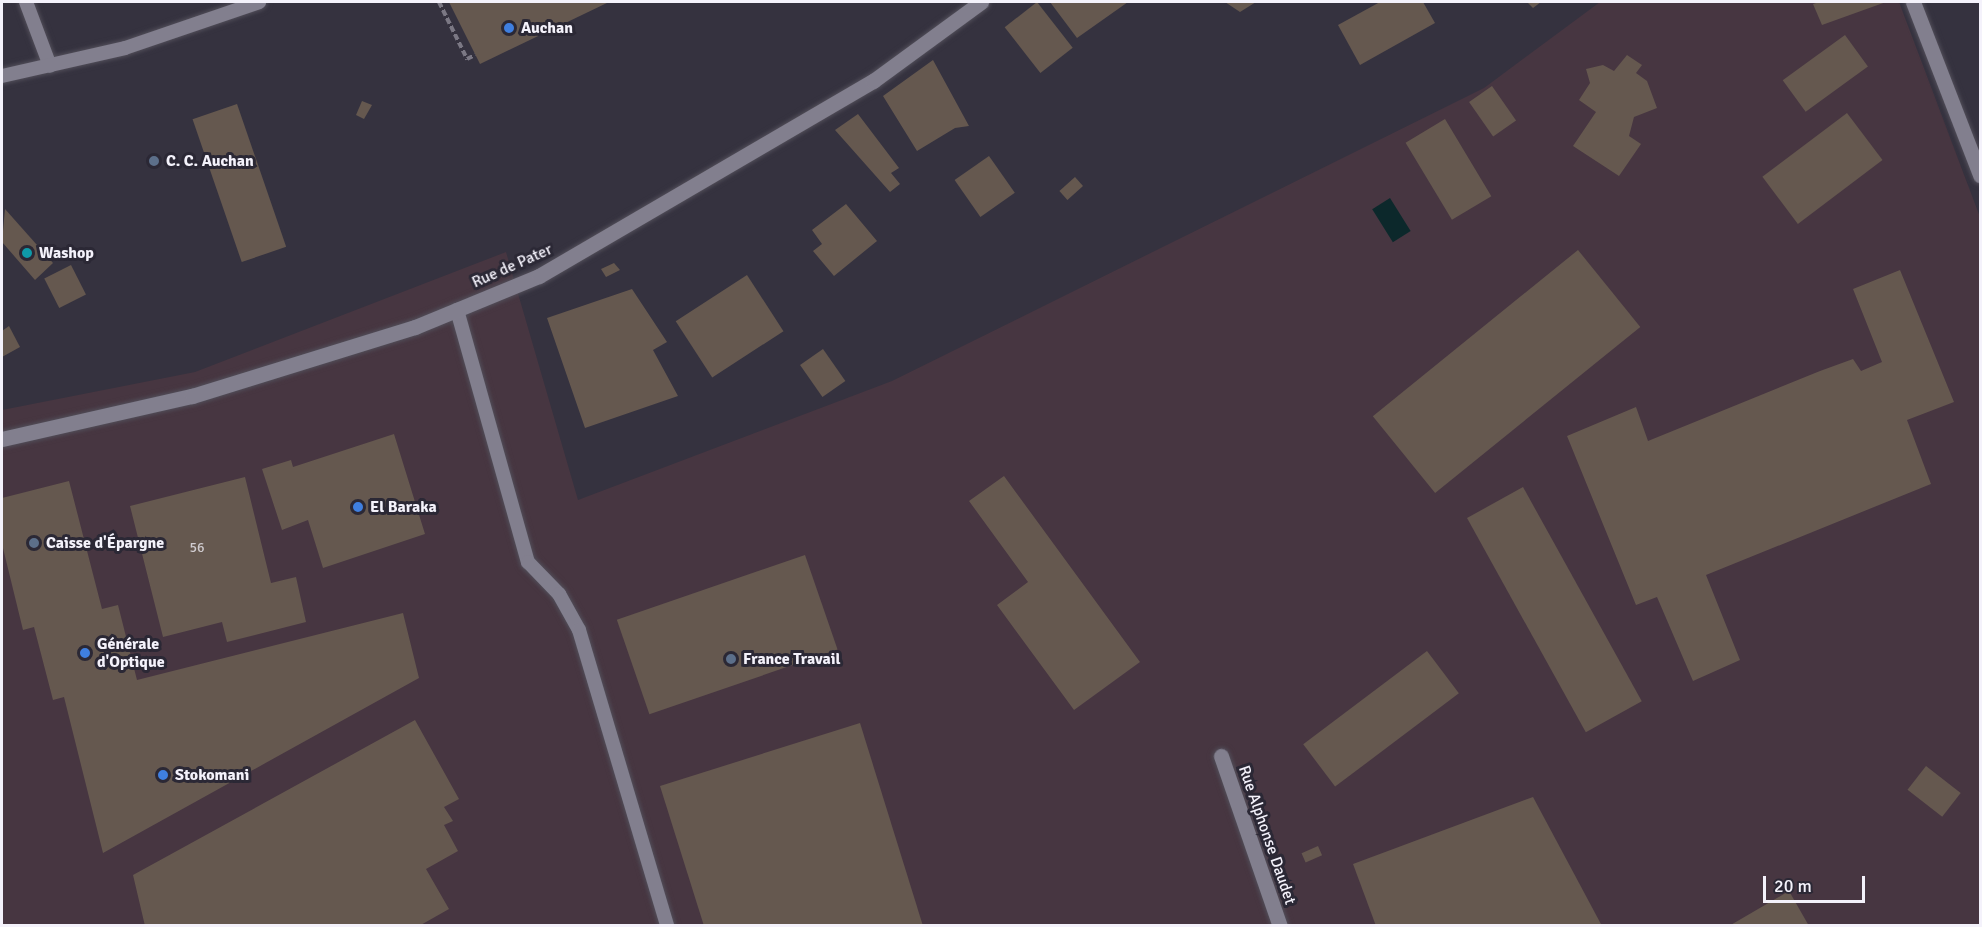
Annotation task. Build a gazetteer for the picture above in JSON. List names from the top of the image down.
{
  "streets": {
    "street": ["Rue de Pater", "Rue Alphonse Daudet"]
  },
  "places": [
    "Auchan",
    "C. C. Auchan",
    "Washop",
    "El Baraka",
    "Caisse d'Épargne",
    "Générale d'Optique",
    "France Travail",
    "Stokomani"
  ],
  "house_numbers": ["56"],
  "scale_bar": "20 m"
}
